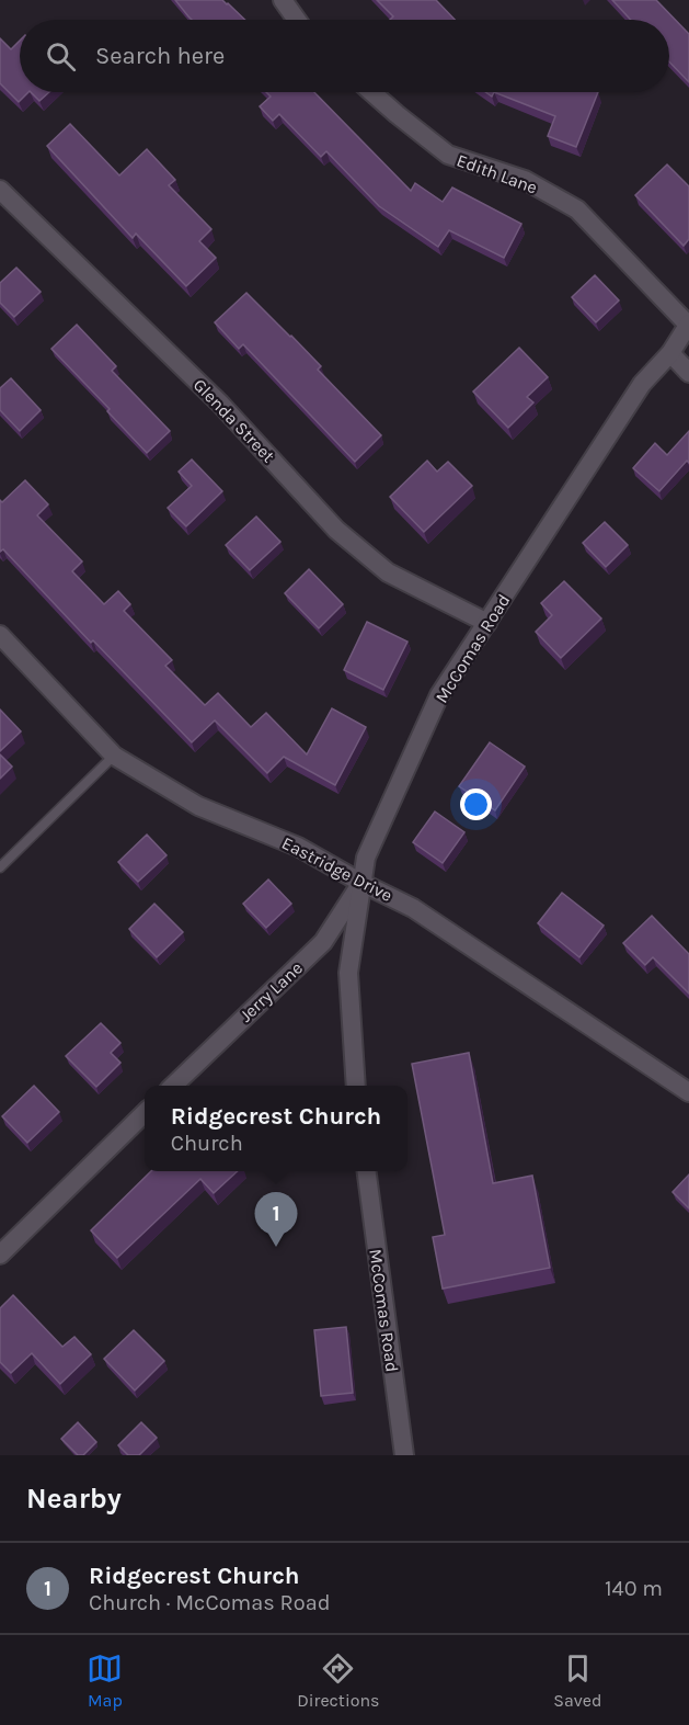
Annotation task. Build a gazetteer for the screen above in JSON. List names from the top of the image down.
{
  "streets": {
    "street": [
      "Edith Lane",
      "Glenda Street",
      "McComas Road",
      "Eastridge Drive",
      "Jerry Lane"
    ]
  },
  "crossings": [
    ["Edith Lane", "McComas Road"],
    ["Glenda Street", "McComas Road"],
    ["McComas Road", "Eastridge Drive"],
    ["McComas Road", "Jerry Lane"],
    ["Eastridge Drive", "Jerry Lane"]
  ],
  "page": {
    "search": "Search here",
    "popup": ["Ridgecrest Church", "Church"],
    "pins": "1",
    "heading": "Nearby",
    "list": [
      {
        "mark": "1",
        "name": "Ridgecrest Church",
        "note": "Church · McComas Road",
        "value": "140 m"
      }
    ],
    "nav": ["Map", "Directions", "Saved"]
  }
}
